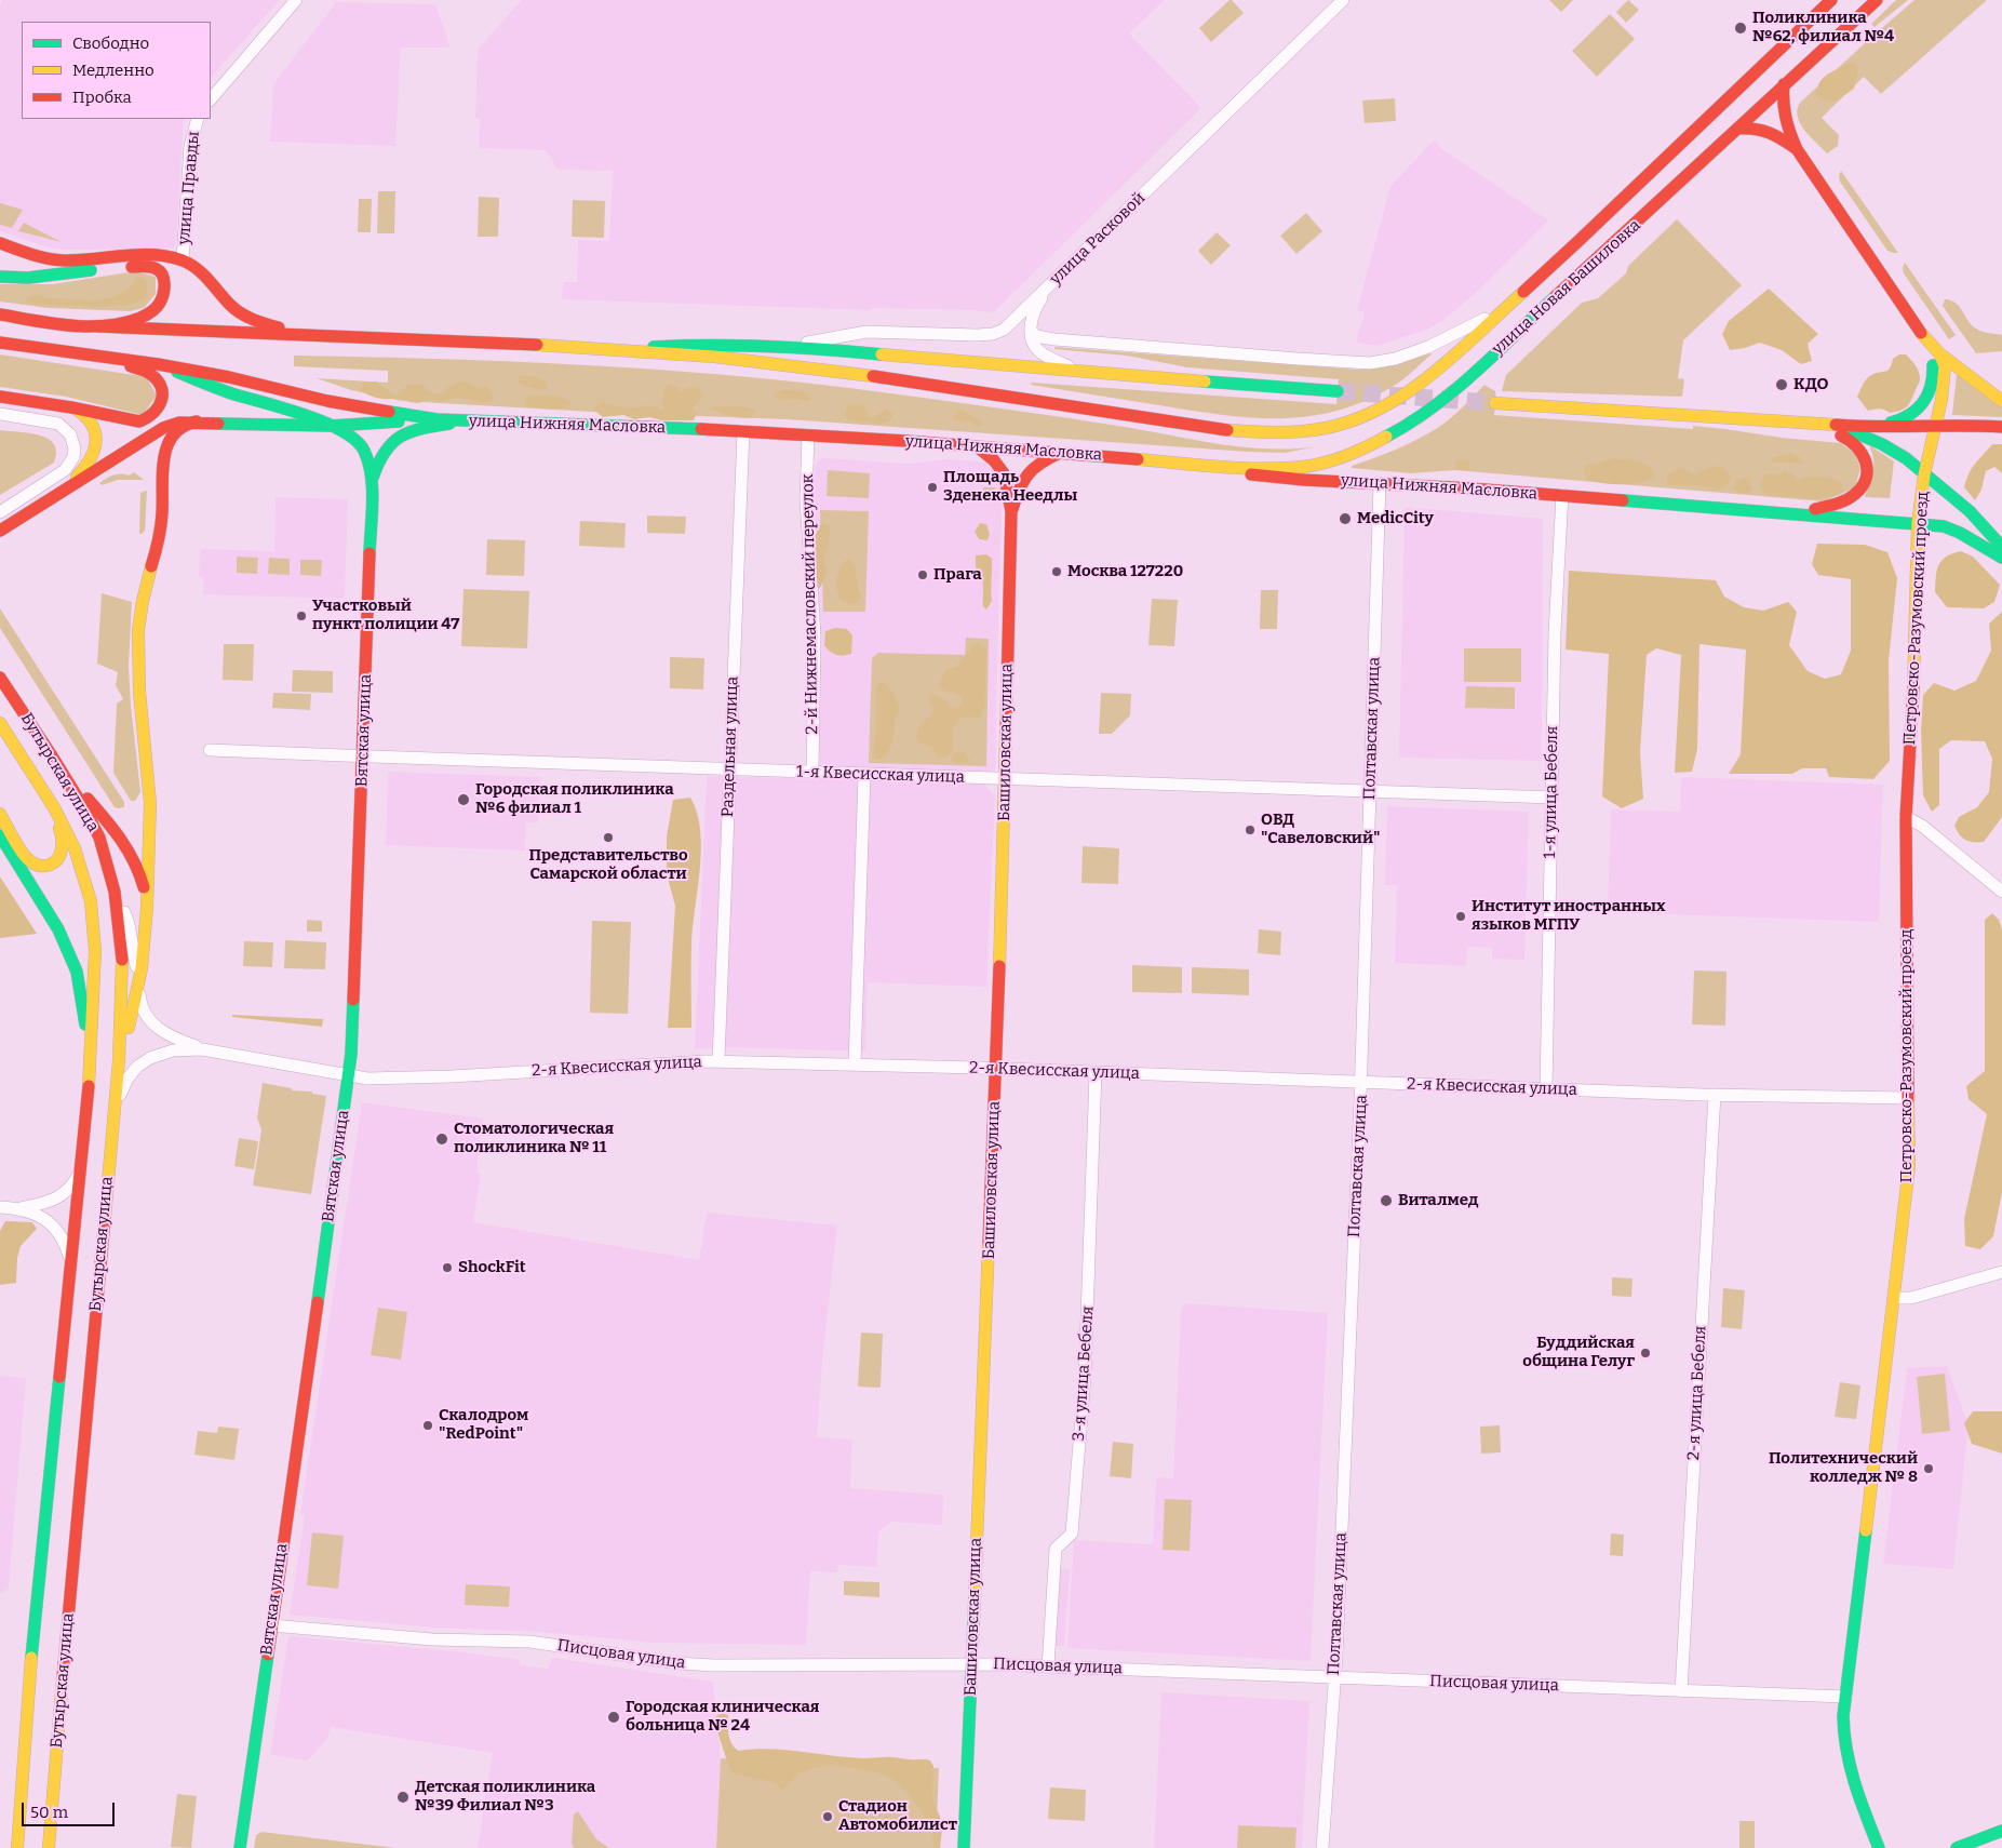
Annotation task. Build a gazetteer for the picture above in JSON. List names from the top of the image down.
{
  "streets": {
    "main road": [
      "улица Новая Башиловка",
      "улица Нижняя Масловка",
      "Петровско-Разумовский проезд",
      "Вятская улица",
      "Башиловская улица",
      "Бутырская улица"
    ],
    "street": [
      "улица Правды",
      "улица Расковой",
      "2-й Нижнемасловский переулок",
      "Полтавская улица",
      "Раздельная улица",
      "1-я Квесисская улица",
      "1-я улица Бебеля",
      "2-я Квесисская улица",
      "3-я улица Бебеля",
      "2-я улица Бебеля",
      "Писцовая улица"
    ]
  },
  "crossings": [
    ["улица Новая Башиловка", "улица Нижняя Масловка"],
    ["улица Нижняя Масловка", "2-й Нижнемасловский переулок"],
    ["улица Нижняя Масловка", "Петровско-Разумовский проезд"],
    ["улица Нижняя Масловка", "Полтавская улица"],
    ["улица Нижняя Масловка", "Вятская улица"],
    ["улица Нижняя Масловка", "Башиловская улица"],
    ["улица Нижняя Масловка", "Раздельная улица"],
    ["улица Нижняя Масловка", "1-я улица Бебеля"],
    ["2-й Нижнемасловский переулок", "1-я Квесисская улица"],
    ["Петровско-Разумовский проезд", "2-я Квесисская улица"],
    ["Петровско-Разумовский проезд", "Писцовая улица"],
    ["Полтавская улица", "1-я Квесисская улица"],
    ["Полтавская улица", "2-я Квесисская улица"],
    ["Полтавская улица", "Писцовая улица"],
    ["Вятская улица", "1-я Квесисская улица"],
    ["Вятская улица", "2-я Квесисская улица"],
    ["Вятская улица", "Писцовая улица"],
    ["Башиловская улица", "1-я Квесисская улица"],
    ["Башиловская улица", "2-я Квесисская улица"],
    ["Башиловская улица", "Писцовая улица"],
    ["Раздельная улица", "1-я Квесисская улица"],
    ["Раздельная улица", "2-я Квесисская улица"],
    ["Бутырская улица", "2-я Квесисская улица"],
    ["1-я Квесисская улица", "1-я улица Бебеля"],
    ["1-я улица Бебеля", "2-я Квесисская улица"],
    ["2-я Квесисская улица", "3-я улица Бебеля"],
    ["2-я Квесисская улица", "2-я улица Бебеля"],
    ["3-я улица Бебеля", "Писцовая улица"],
    ["2-я улица Бебеля", "Писцовая улица"]
  ],
  "places": [
    "Поликлиника №62, филиал №4",
    "КДО",
    "Площадь Зденека Неедлы",
    "MedicCity",
    "Москва 127220",
    "Прага",
    "Участковый пункт полиции 47",
    "Городская поликлиника №6 филиал 1",
    "ОВД \"Савеловский\"",
    "Представительство Самарской области",
    "Институт иностранных языков МГПУ",
    "Стоматологическая поликлиника № 11",
    "Виталмед",
    "ShockFit",
    "Буддийская община Гелуг",
    "Скалодром \"RedPoint\"",
    "Политехнический колледж № 8",
    "Городская клиническая больница № 24",
    "Детская поликлиника №39 Филиал №3",
    "Стадион Автомобилист"
  ],
  "legend": ["Свободно", "Медленно", "Пробка"],
  "scale_bar": "50 m"
}
